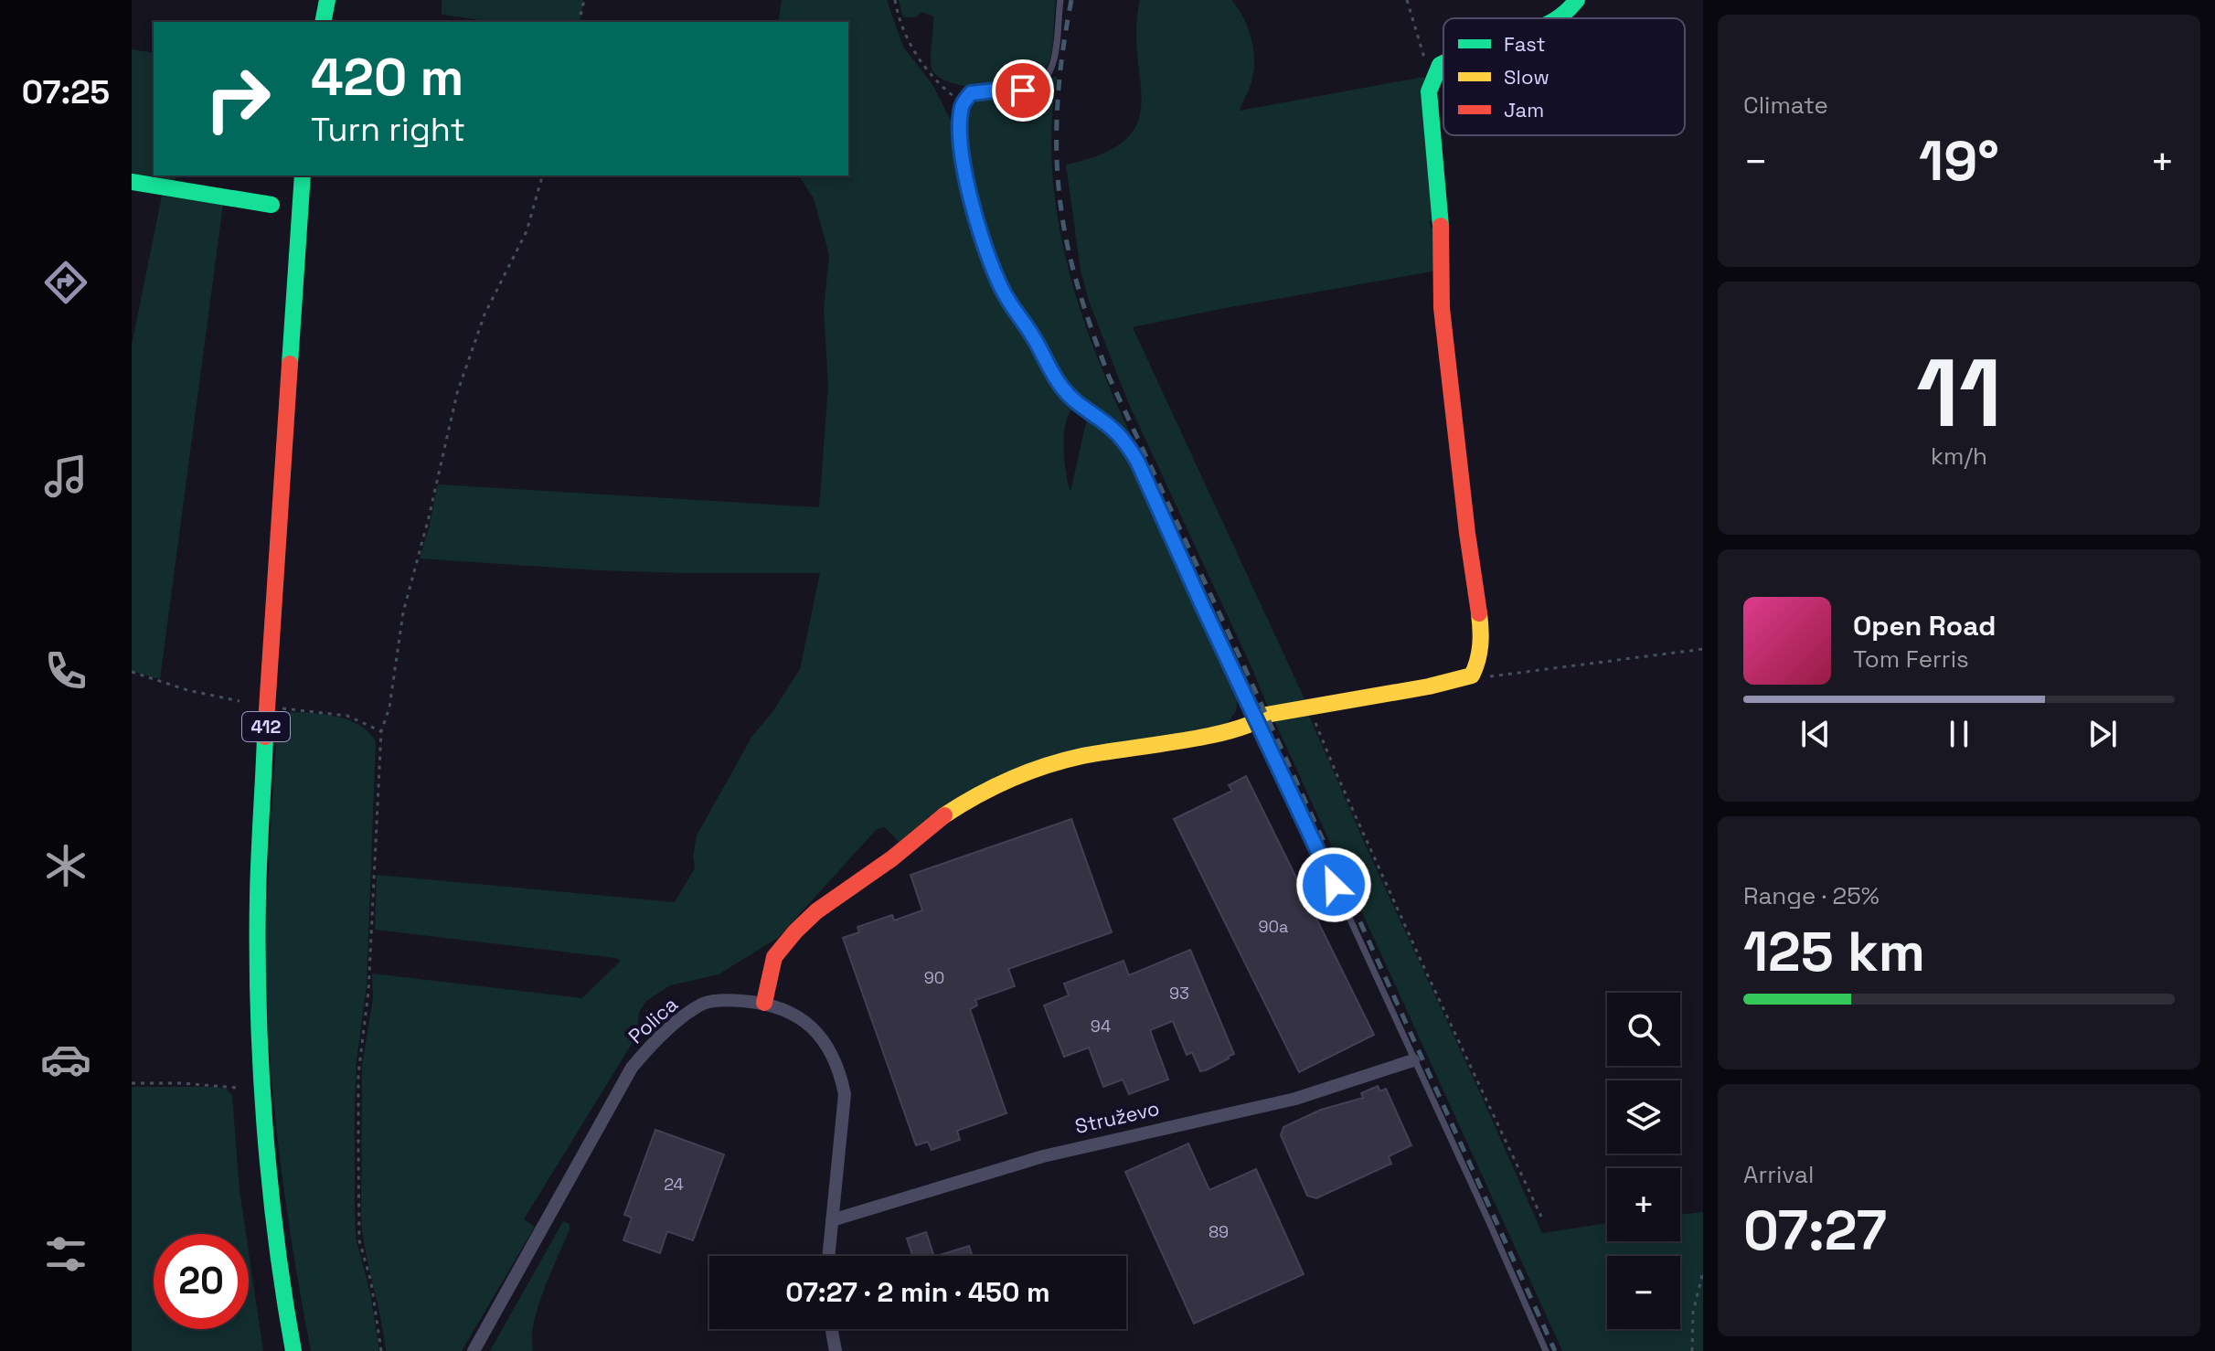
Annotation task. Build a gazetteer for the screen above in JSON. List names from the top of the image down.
{
  "streets": {
    "street": ["412", "Polica", "Struževo"]
  },
  "crossings": [
    ["Polica", "Struževo"]
  ],
  "house_numbers": [
    "90a",
    "90",
    "93",
    "94",
    "24",
    "89"
  ],
  "legend": ["Fast", "Slow", "Jam"],
  "page": {
    "tabs": "07:25",
    "tile": [
      "Climate",
      ["11", "km/h"],
      ["Range · 25%", "125 km"],
      ["Arrival", "07:27"]
    ],
    "turn": ["420 m", "Turn right"],
    "heat": ["−", "19°", "+"],
    "song": ["Open Road", "Tom Ferris"],
    "map_buttons": ["+", "−"],
    "limit": "20",
    "trip": "07:27 · 2 min · 450 m"
  }
}
